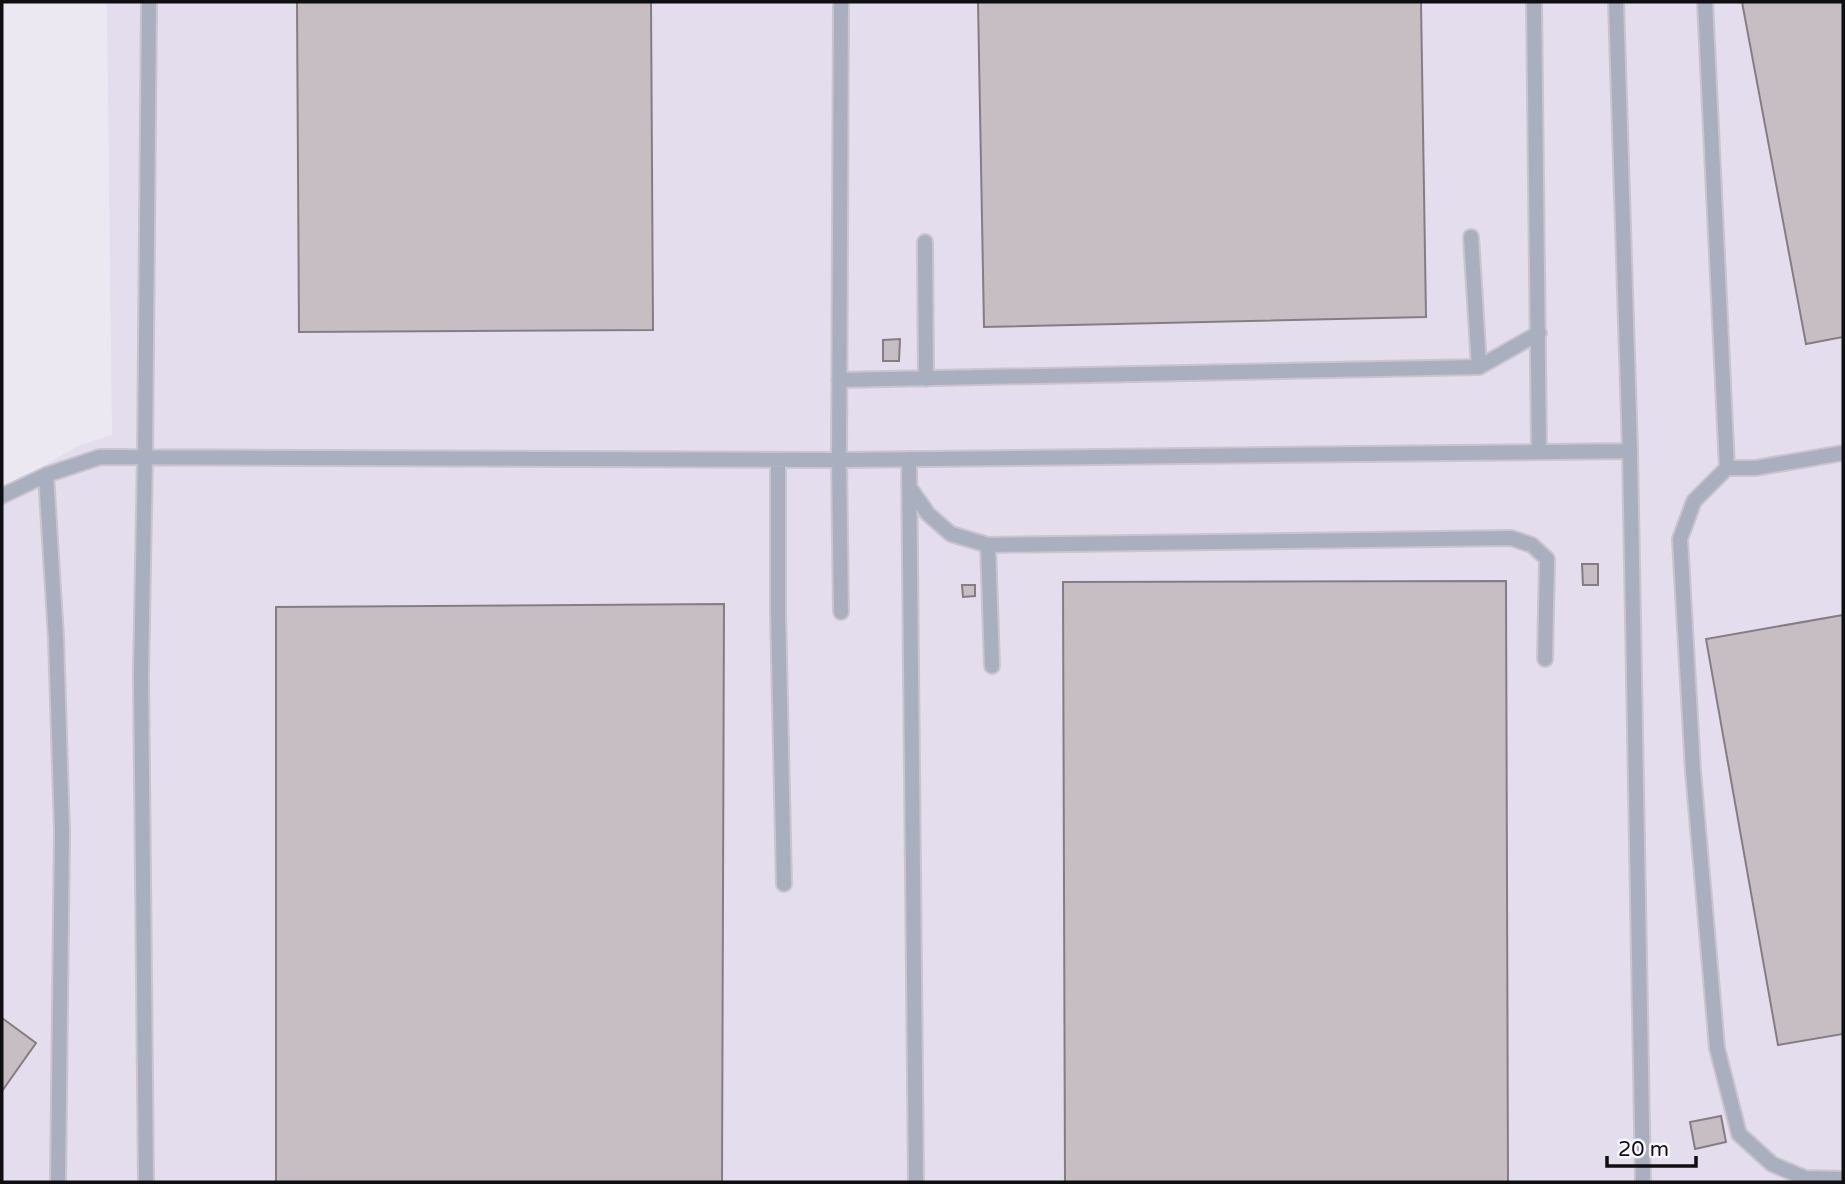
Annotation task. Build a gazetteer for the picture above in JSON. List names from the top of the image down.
{
  "scale_bar": "20 m"
}
